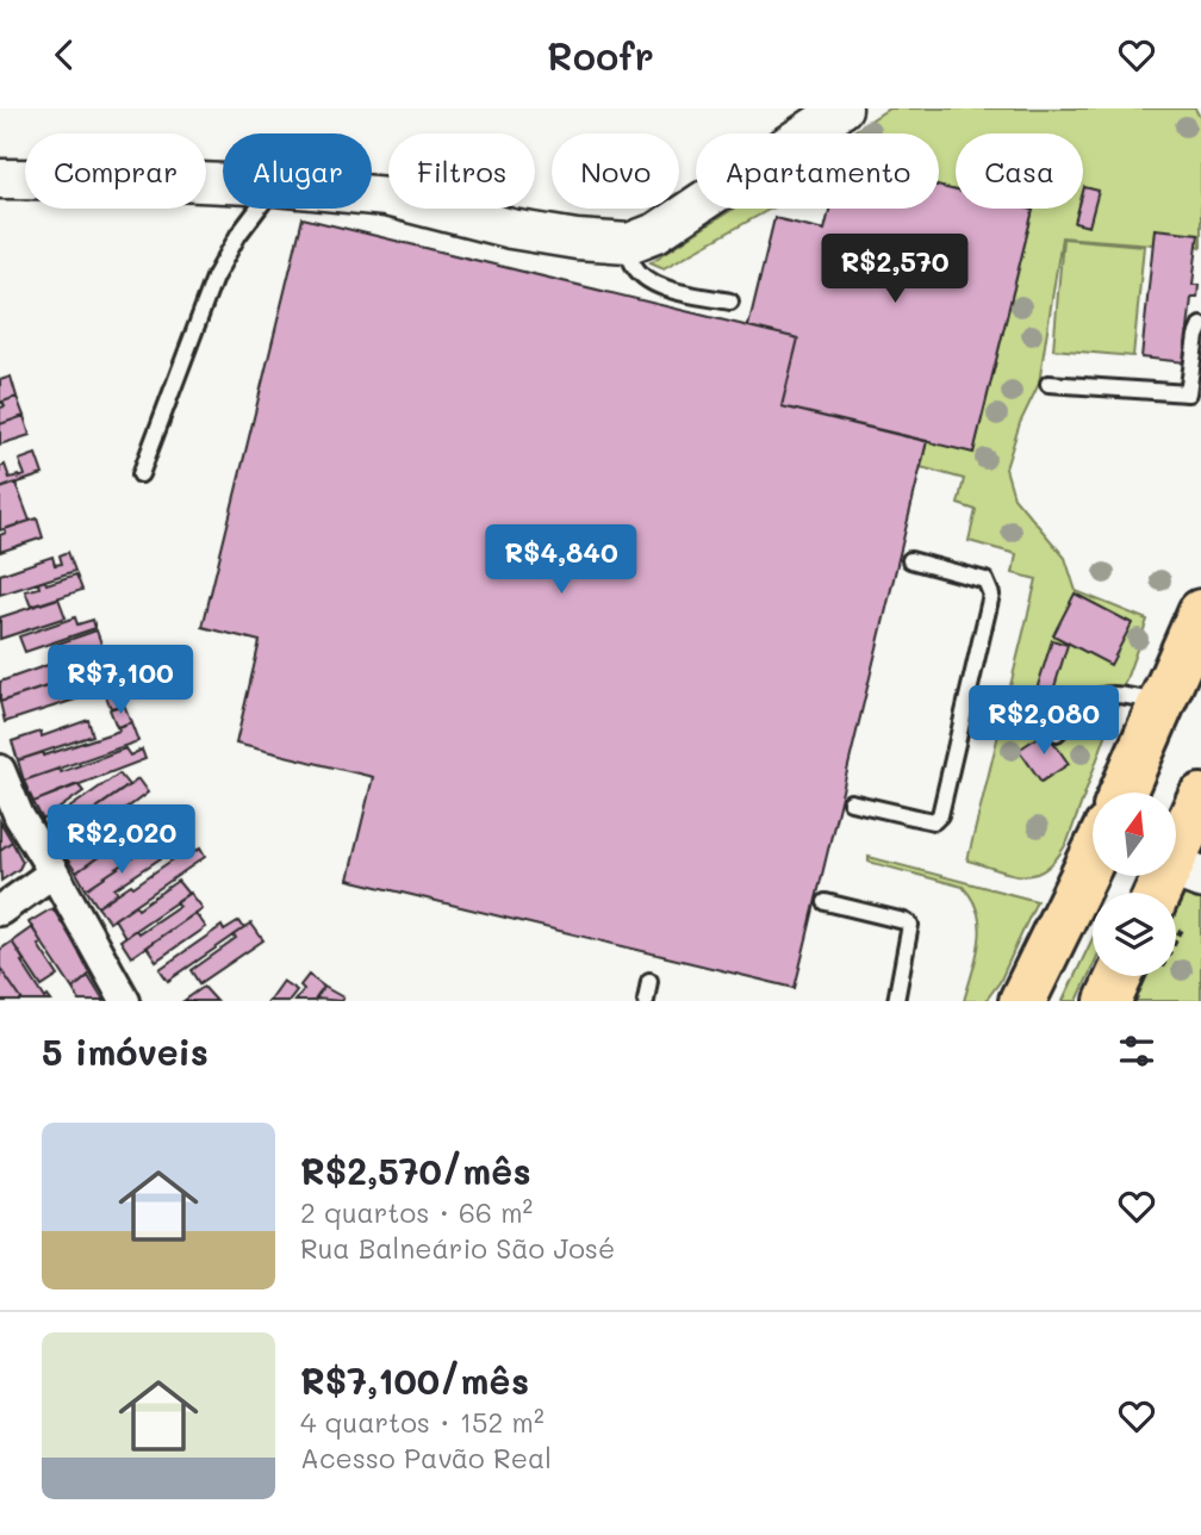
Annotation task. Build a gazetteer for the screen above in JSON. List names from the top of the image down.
{
  "north": "top",
  "page": {
    "header": "Roofr",
    "chip": [
      "Comprar",
      "Alugar",
      "Filtros",
      "Novo",
      "Apartamento",
      "Casa"
    ],
    "price": [
      "R$2,570",
      "R$4,840",
      "R$7,100",
      "R$2,080",
      "R$2,020"
    ],
    "heading": "5 imóveis",
    "list": [
      {
        "name": "R$2,570/mês",
        "note": "2 quartos · 66 m² · Rua Balneário São José"
      },
      {
        "name": "R$7,100/mês",
        "note": "4 quartos · 152 m² · Acesso Pavão Real"
      }
    ]
  }
}
